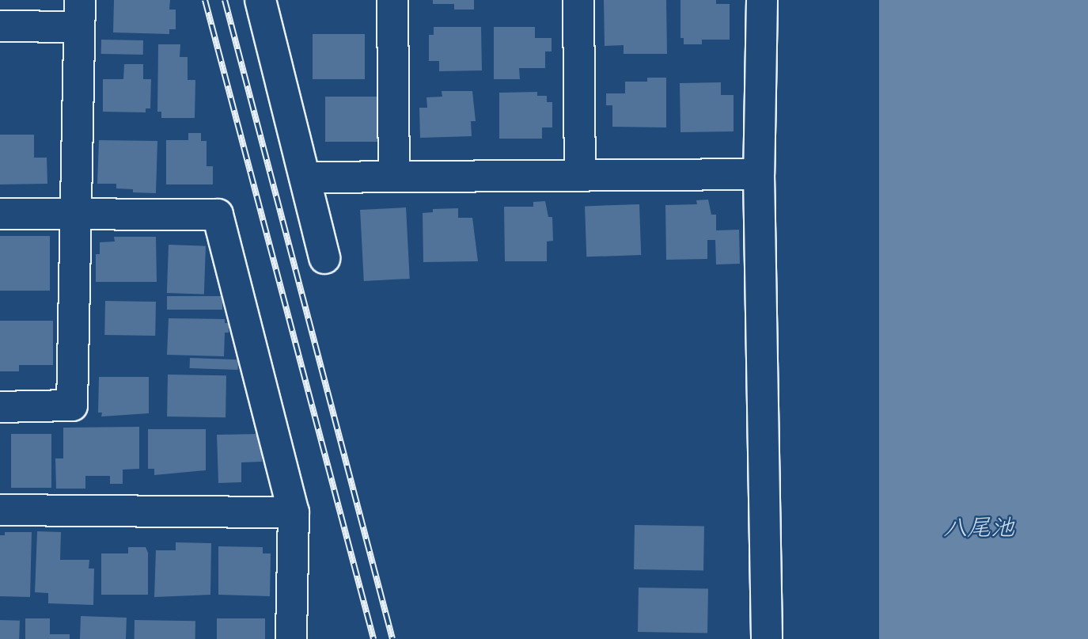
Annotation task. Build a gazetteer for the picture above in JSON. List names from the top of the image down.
{
  "water": ["八尾池"]
}
